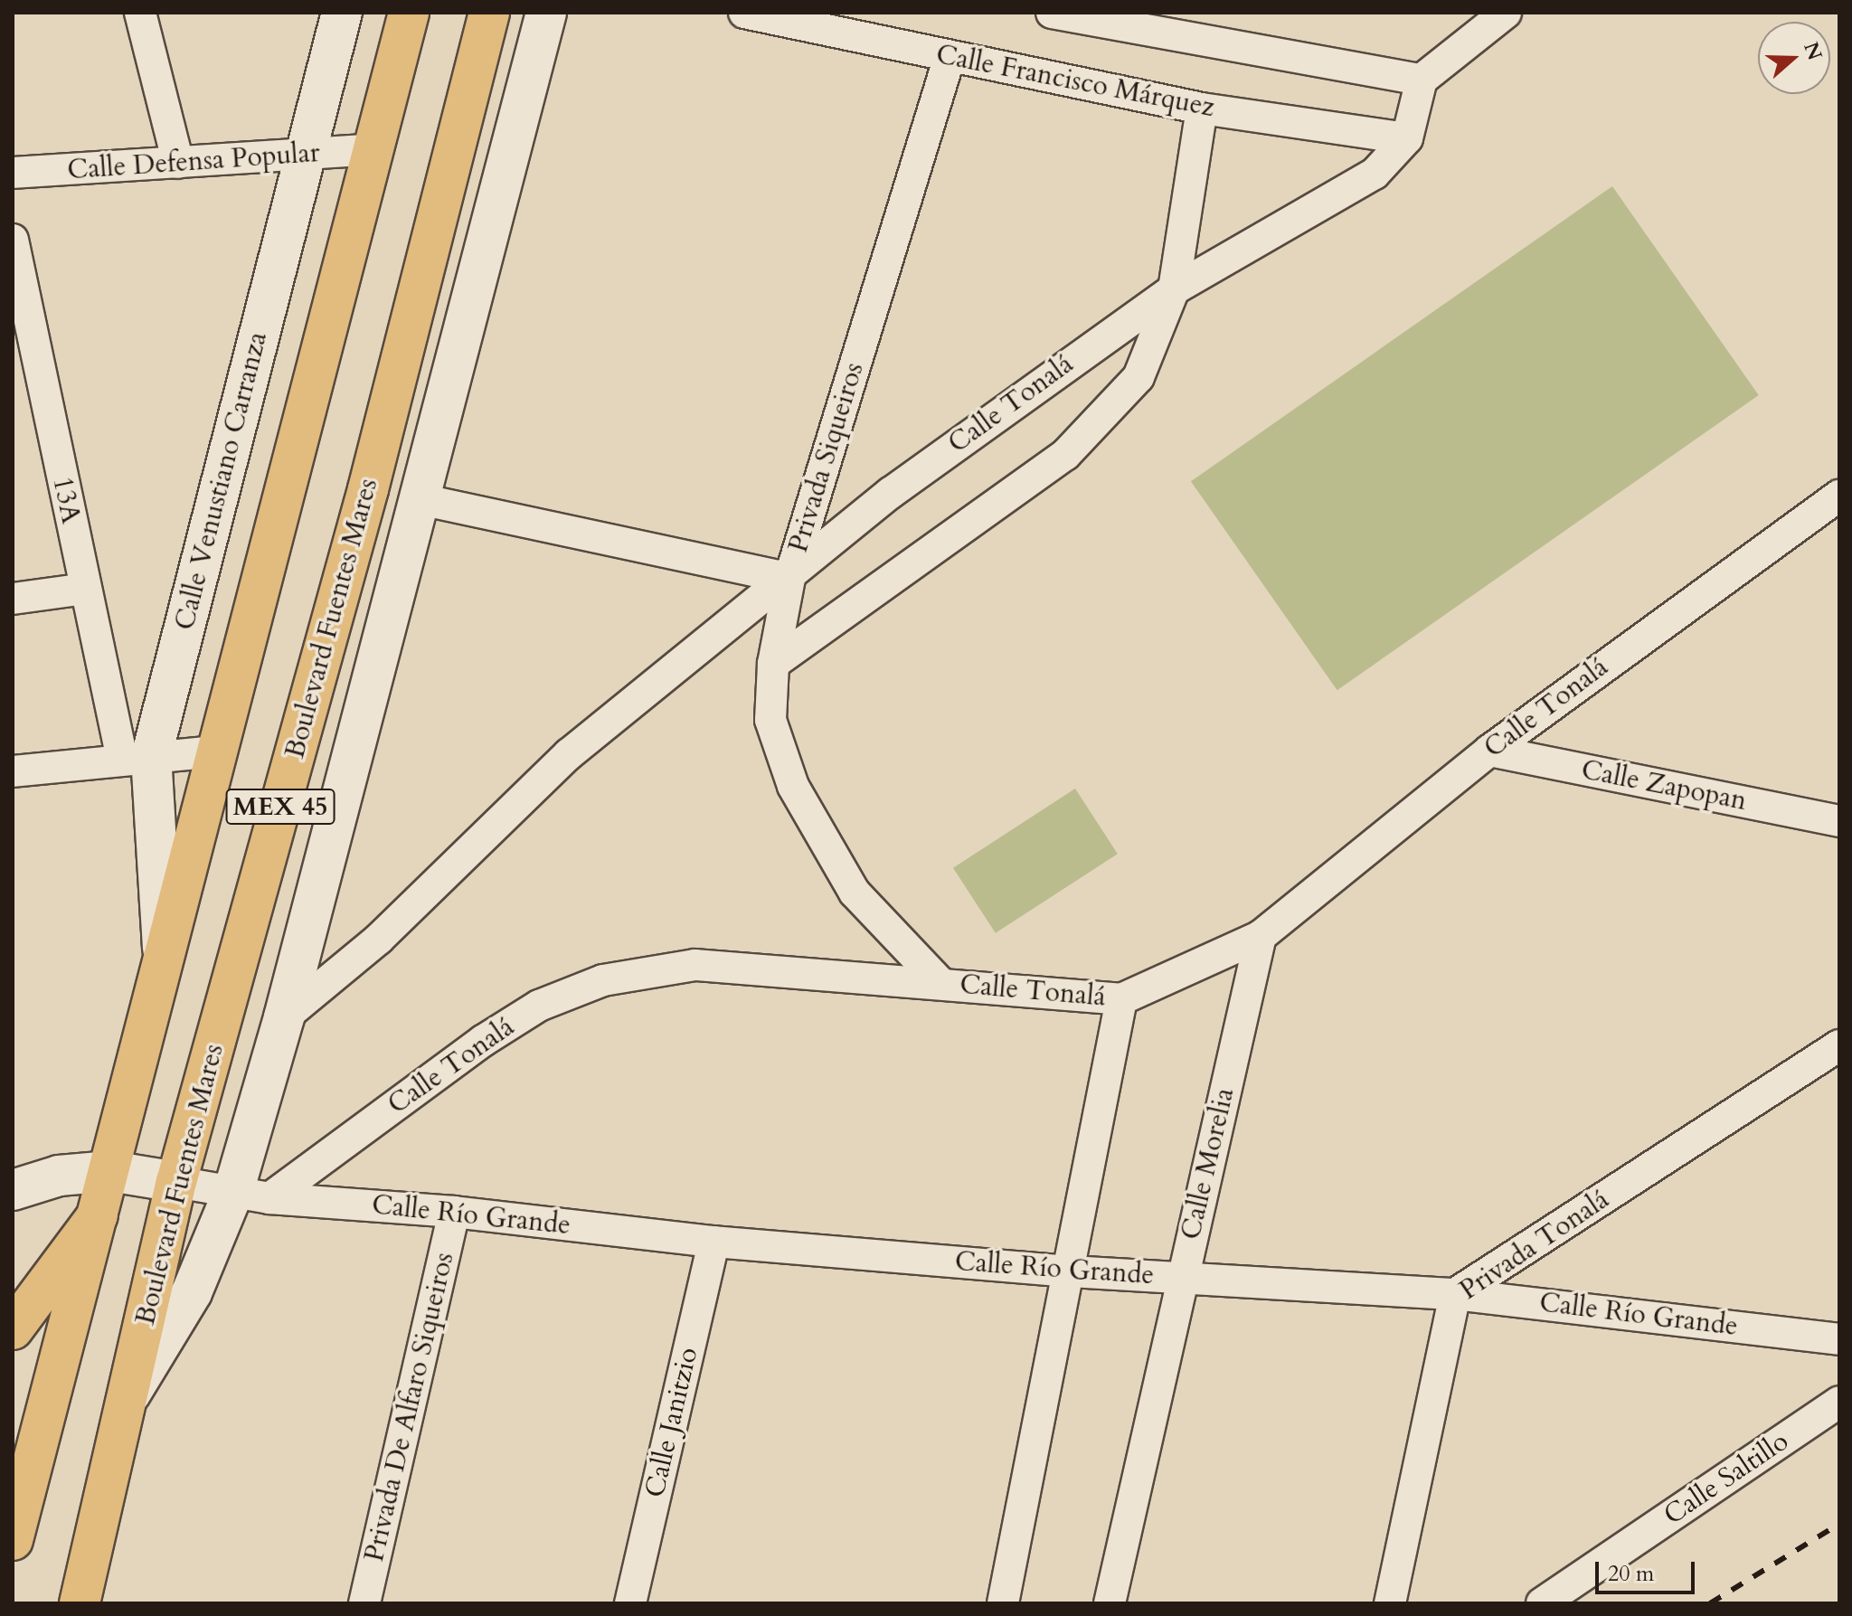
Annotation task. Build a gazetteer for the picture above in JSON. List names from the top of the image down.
{
  "streets": {
    "main road": ["Boulevard Fuentes Mares", "MEX 45"],
    "street": [
      "Calle Francisco Márquez",
      "Calle Defensa Popular",
      "Calle Tonalá",
      "Privada Siqueiros",
      "Calle Venustiano Carranza",
      "13A",
      "Calle Zapopan",
      "Calle Morelia",
      "Calle Río Grande",
      "Privada Tonalá",
      "Privada De Alfaro Siqueiros",
      "Calle Janitzio",
      "Calle Saltillo"
    ]
  },
  "crossings": [
    ["Calle Francisco Márquez", "Calle Tonalá"],
    ["Calle Francisco Márquez", "Privada Siqueiros"],
    ["Calle Defensa Popular", "Calle Venustiano Carranza"],
    ["Calle Defensa Popular", "MEX 45"],
    ["Calle Tonalá", "Privada Siqueiros"],
    ["Calle Tonalá", "Calle Zapopan"],
    ["Calle Tonalá", "Calle Morelia"],
    ["Calle Tonalá", "Calle Río Grande"],
    ["Calle Venustiano Carranza", "13A"],
    ["Calle Venustiano Carranza", "MEX 45"],
    ["Calle Morelia", "Calle Río Grande"],
    ["Calle Río Grande", "Privada Tonalá"],
    ["Calle Río Grande", "Privada De Alfaro Siqueiros"],
    ["Calle Río Grande", "Calle Janitzio"]
  ],
  "scale_bar": "20 m",
  "north": "right"
}
